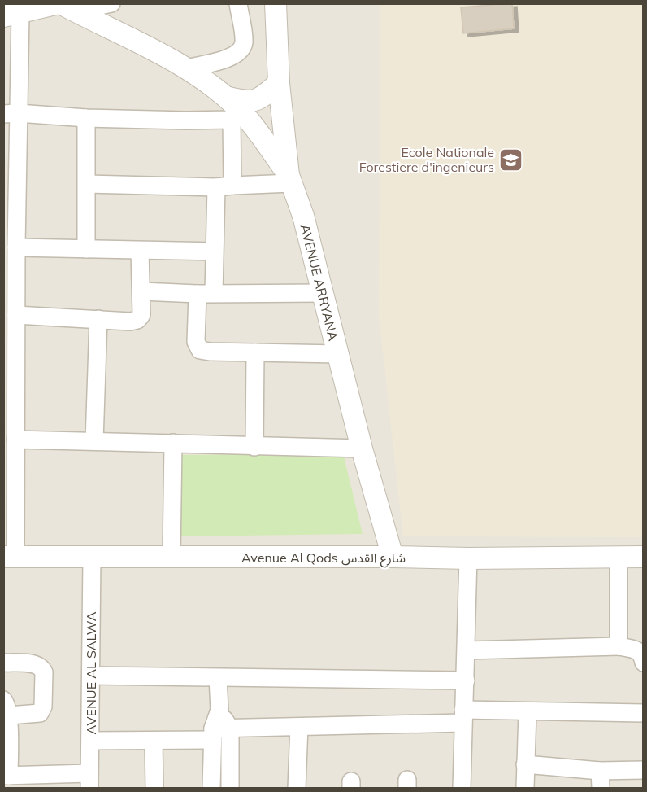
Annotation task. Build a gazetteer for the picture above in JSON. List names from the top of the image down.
{
  "streets": {
    "street": ["AVENUE ARRYANA", "Avenue Al Qods شارع القدس", "AVENUE AL SALWA"]
  },
  "crossings": [
    ["AVENUE ARRYANA", "Avenue Al Qods شارع القدس"],
    ["Avenue Al Qods شارع القدس", "AVENUE AL SALWA"]
  ],
  "places": {
    "school or university": ["Ecole Nationale Forestiere d'ingenieurs"]
  }
}
